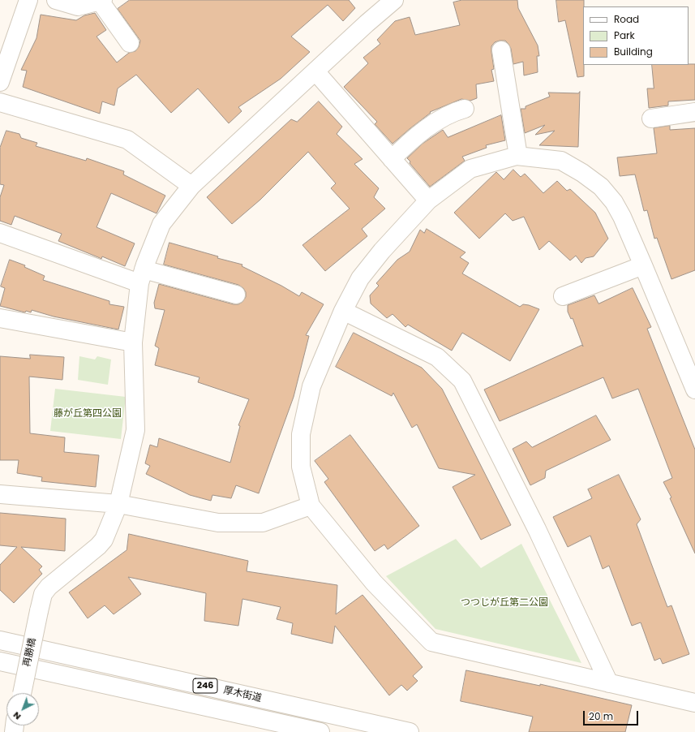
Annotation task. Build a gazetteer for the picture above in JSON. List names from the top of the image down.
{
  "streets": {
    "main road": ["再勝橋", "246", "厚木街道"]
  },
  "parks": ["藤が丘第四公園", "つつじが丘第二公園"],
  "legend": ["Road", "Park", "Building"],
  "scale_bar": "20 m",
  "north": "bottom left"
}
